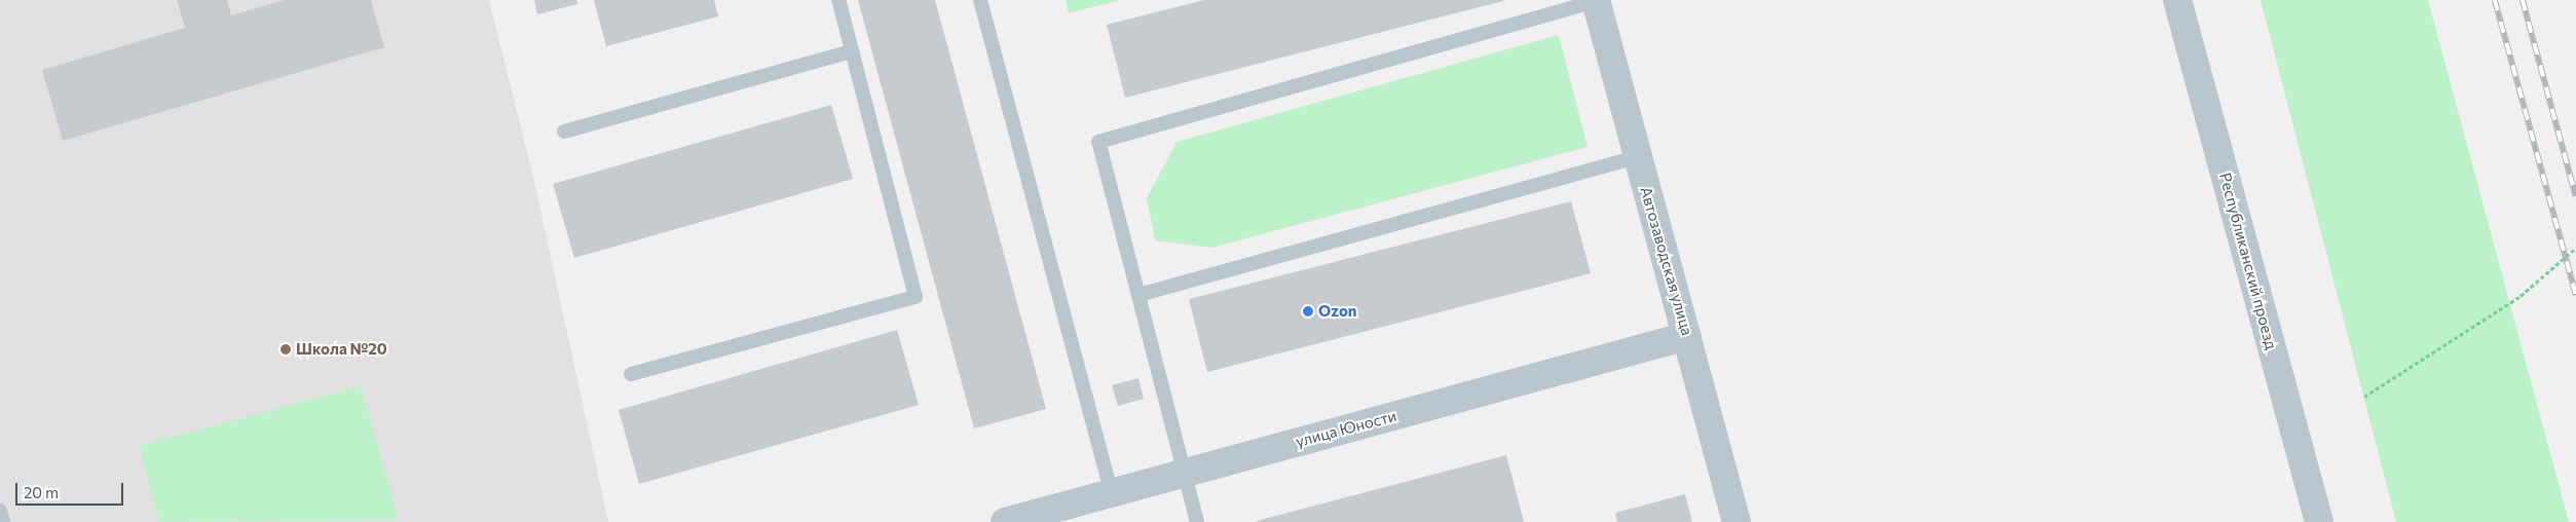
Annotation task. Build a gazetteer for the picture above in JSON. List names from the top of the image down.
{
  "streets": {
    "street": ["Автозаводская улица", "Республиканский проезд", "улица Юности"]
  },
  "crossings": [
    ["Автозаводская улица", "улица Юности"]
  ],
  "places": ["Ozon", "Школа №20"],
  "scale_bar": "20 m"
}
